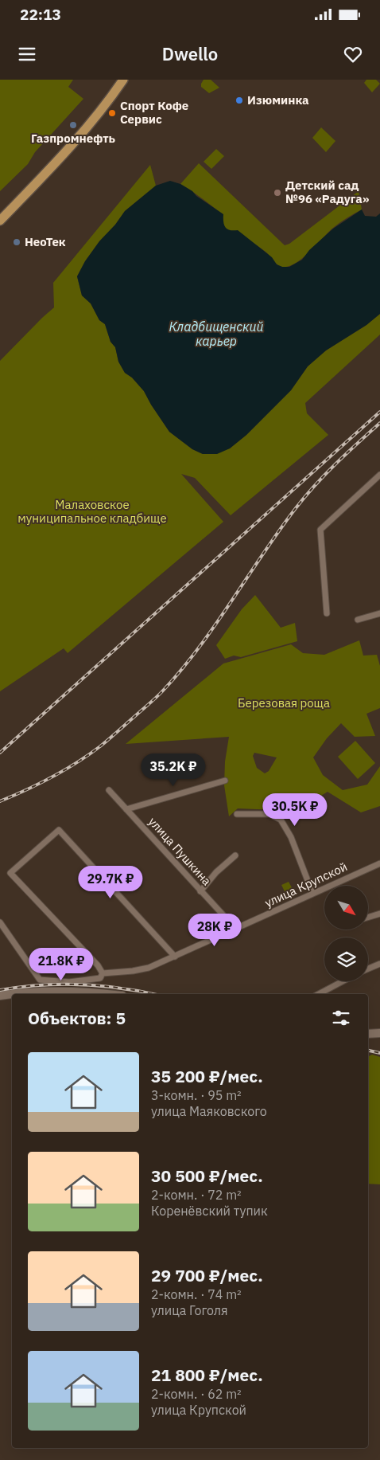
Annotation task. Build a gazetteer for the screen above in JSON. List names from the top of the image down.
{
  "streets": {
    "street": ["улица Пушкина", "улица Крупской"]
  },
  "crossings": [
    ["улица Пушкина", "улица Крупской"]
  ],
  "water": ["Кладбищенский карьер"],
  "parks": ["Малаховское муниципальное кладбище", "Березовая роща"],
  "places": [
    "Изюминка",
    "Спорт Кофе Сервис",
    "Газпромнефть",
    "Детский сад №96 «Радуга»",
    "НеоТек"
  ],
  "north": "bottom right",
  "page": {
    "status": "22:13",
    "header": "Dwello",
    "price": [
      "35.2K ₽",
      "30.5K ₽",
      "29.7K ₽",
      "28K ₽",
      "21.8K ₽"
    ],
    "heading": "Объектов: 5",
    "list": [
      {
        "name": "35 200 ₽/мес.",
        "note": "3-комн. · 95 m² · улица Маяковского"
      },
      {
        "name": "30 500 ₽/мес.",
        "note": "2-комн. · 72 m² · Коренёвский тупик"
      },
      {
        "name": "29 700 ₽/мес.",
        "note": "2-комн. · 74 m² · улица Гоголя"
      },
      {
        "name": "21 800 ₽/мес.",
        "note": "2-комн. · 62 m² · улица Крупской"
      }
    ]
  }
}
